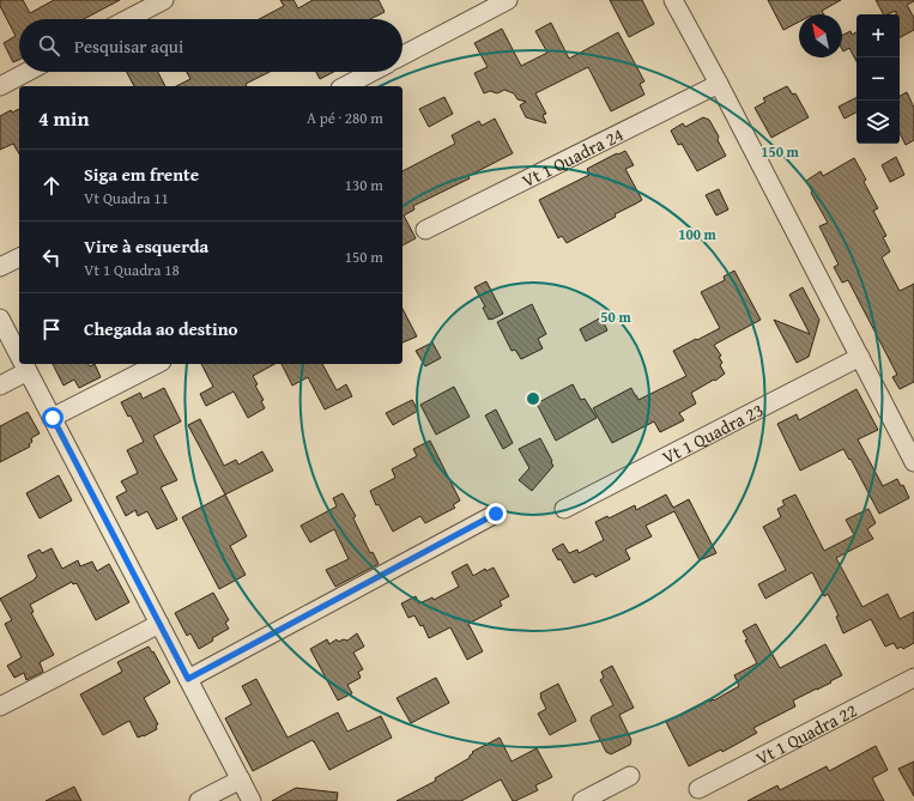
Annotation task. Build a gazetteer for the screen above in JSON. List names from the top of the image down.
{
  "streets": {
    "street": ["Vt 1 Quadra 24", "Vt 1 Quadra 23", "Vt 1 Quadra 22"]
  },
  "north": "top left",
  "page": {
    "map_buttons": ["+", "−"],
    "search": "Pesquisar aqui",
    "heading": ["4 min", "A pé · 280 m"],
    "list": [
      ["Siga em frente", "Vt Quadra 11", "130 m"],
      ["Vire à esquerda", "Vt 1 Quadra 18", "150 m"],
      "Chegada ao destino"
    ]
  },
  "rings": ["150 m", "100 m", "50 m"]
}
